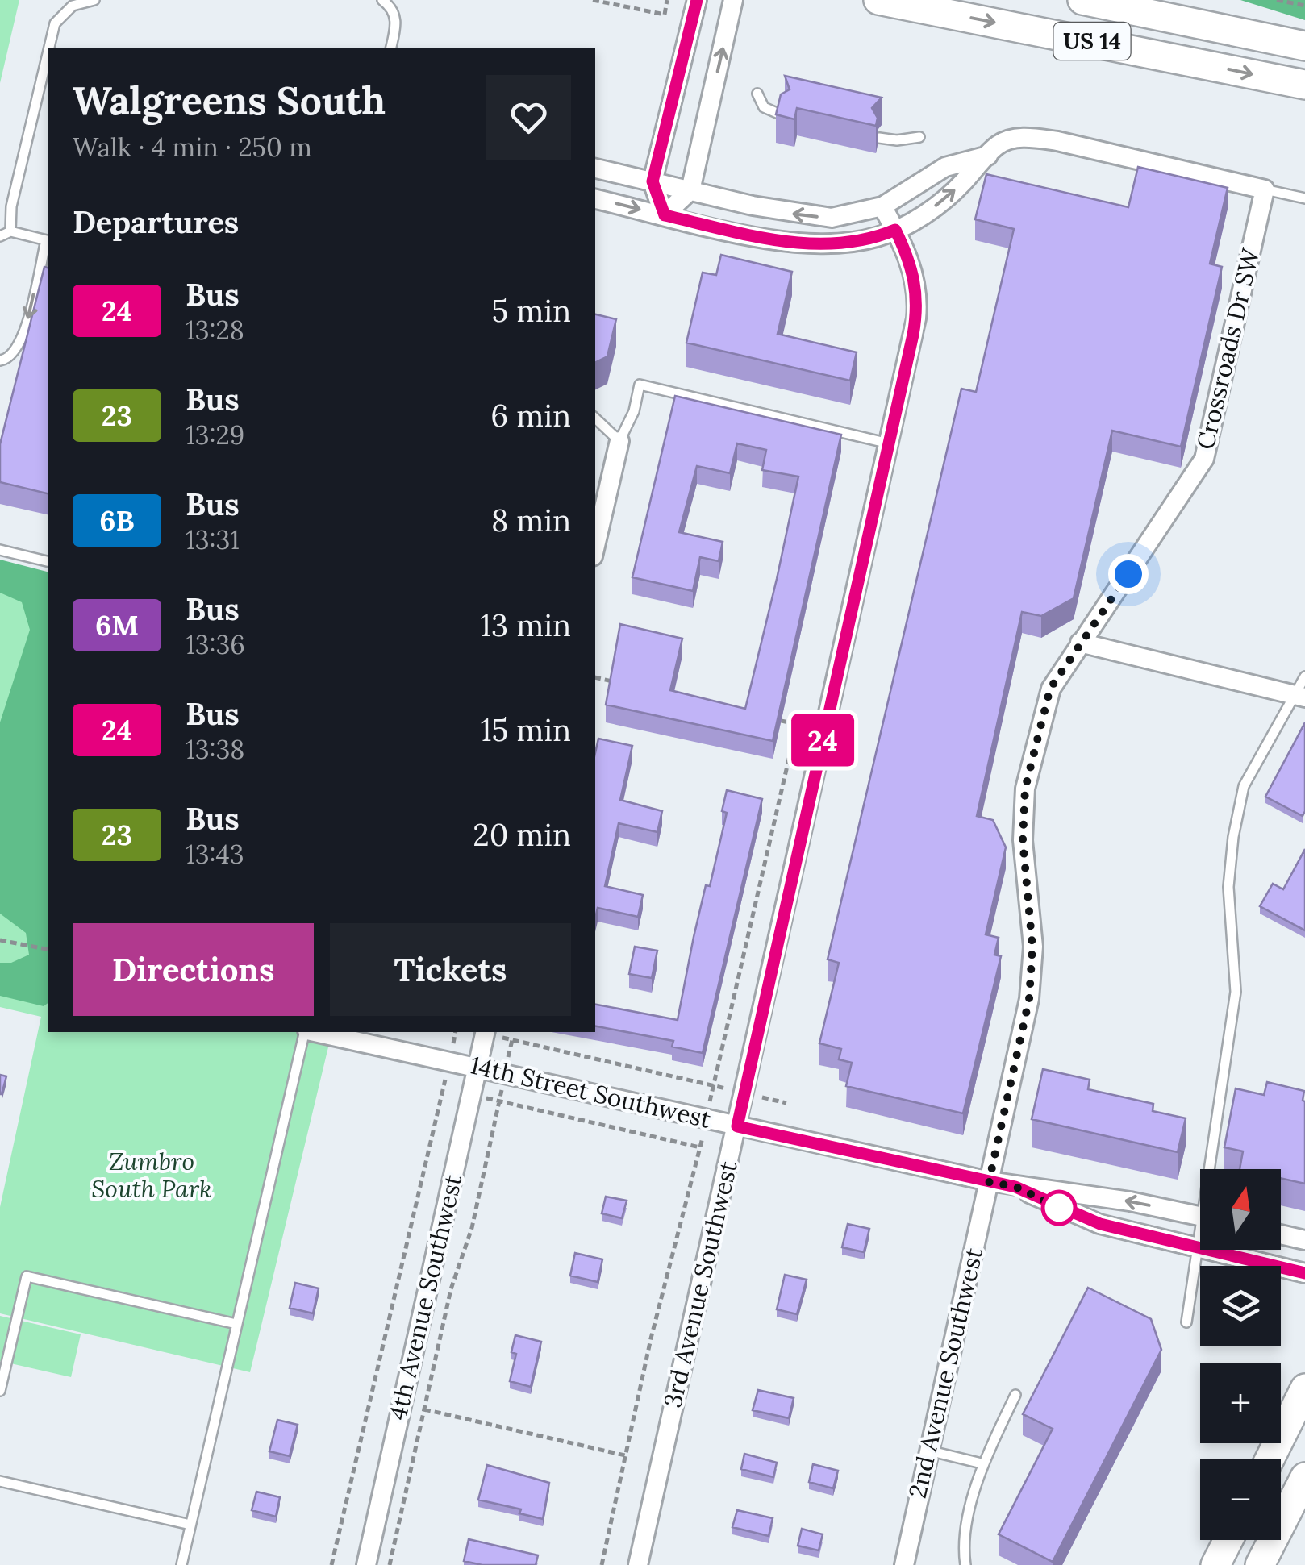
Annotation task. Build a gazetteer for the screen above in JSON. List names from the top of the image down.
{
  "streets": {
    "main road": ["US 14"],
    "street": [
      "Crossroads Dr SW",
      "14th Street Southwest",
      "3rd Avenue Southwest",
      "4th Avenue Southwest",
      "2nd Avenue Southwest"
    ]
  },
  "crossings": [
    ["Crossroads Dr SW", "14th Street Southwest"],
    ["Crossroads Dr SW", "2nd Avenue Southwest"],
    ["14th Street Southwest", "3rd Avenue Southwest"],
    ["14th Street Southwest", "4th Avenue Southwest"],
    ["14th Street Southwest", "2nd Avenue Southwest"]
  ],
  "parks": ["Zumbro South Park"],
  "lines": ["bus line 24"],
  "north": "top",
  "page": {
    "on_map": "24",
    "heading": [
      ["Walgreens South", "Walk · 4 min · 250 m"],
      "Departures"
    ],
    "list": [
      {
        "mark": "24",
        "name": "Bus",
        "note": "13:28",
        "value": "5 min"
      },
      {
        "mark": "23",
        "name": "Bus",
        "note": "13:29",
        "value": "6 min"
      },
      {
        "mark": "6B",
        "name": "Bus",
        "note": "13:31",
        "value": "8 min"
      },
      {
        "mark": "6M",
        "name": "Bus",
        "note": "13:36",
        "value": "13 min"
      },
      {
        "mark": "24",
        "name": "Bus",
        "note": "13:38",
        "value": "15 min"
      },
      {
        "mark": "23",
        "name": "Bus",
        "note": "13:43",
        "value": "20 min"
      }
    ],
    "buttons": ["Directions", "Tickets"],
    "map_buttons": ["+", "−"]
  }
}
